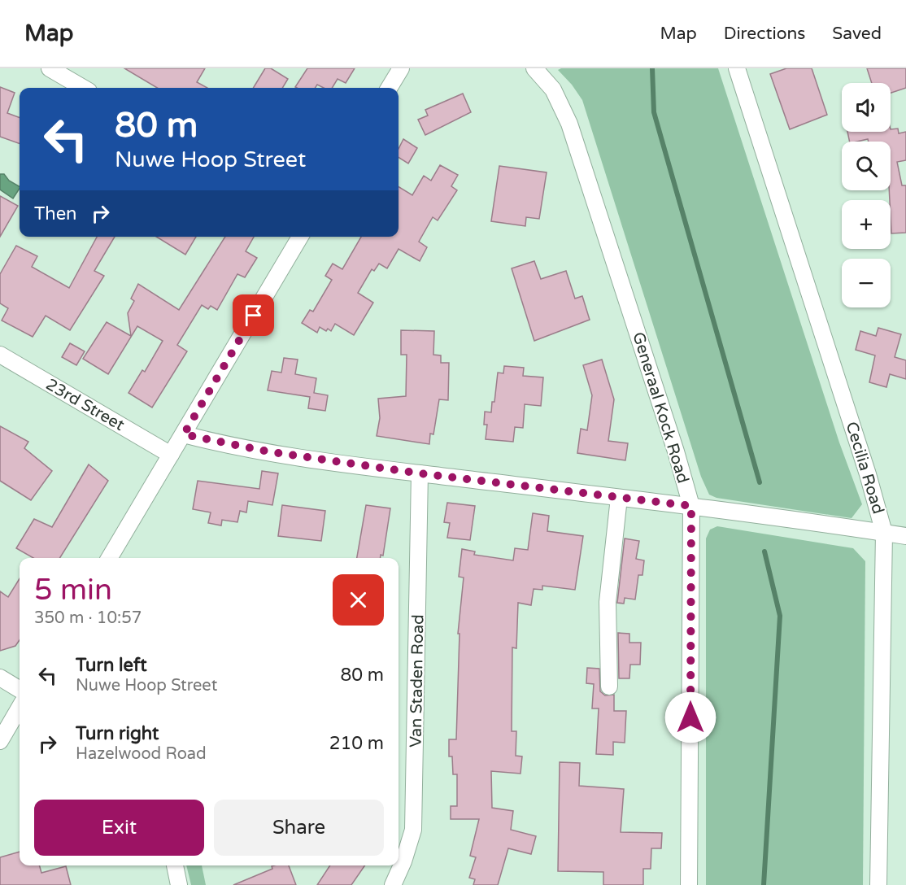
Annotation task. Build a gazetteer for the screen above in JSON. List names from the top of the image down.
{
  "streets": {
    "street": [
      "23rd Street",
      "Generaal Kock Road",
      "Cecilia Road",
      "Van Staden Road"
    ]
  },
  "page": {
    "header": "Map",
    "nav": ["Map", "Directions", "Saved"],
    "map_buttons": ["+", "−"],
    "turn": ["80 m", "Nuwe Hoop Street"],
    "then": "Then",
    "heading": ["5 min", "350 m · 10:57"],
    "list": [
      {
        "name": "Turn left",
        "note": "Nuwe Hoop Street",
        "value": "80 m"
      },
      {
        "name": "Turn right",
        "note": "Hazelwood Road",
        "value": "210 m"
      }
    ],
    "buttons": ["Exit", "Share"]
  }
}
